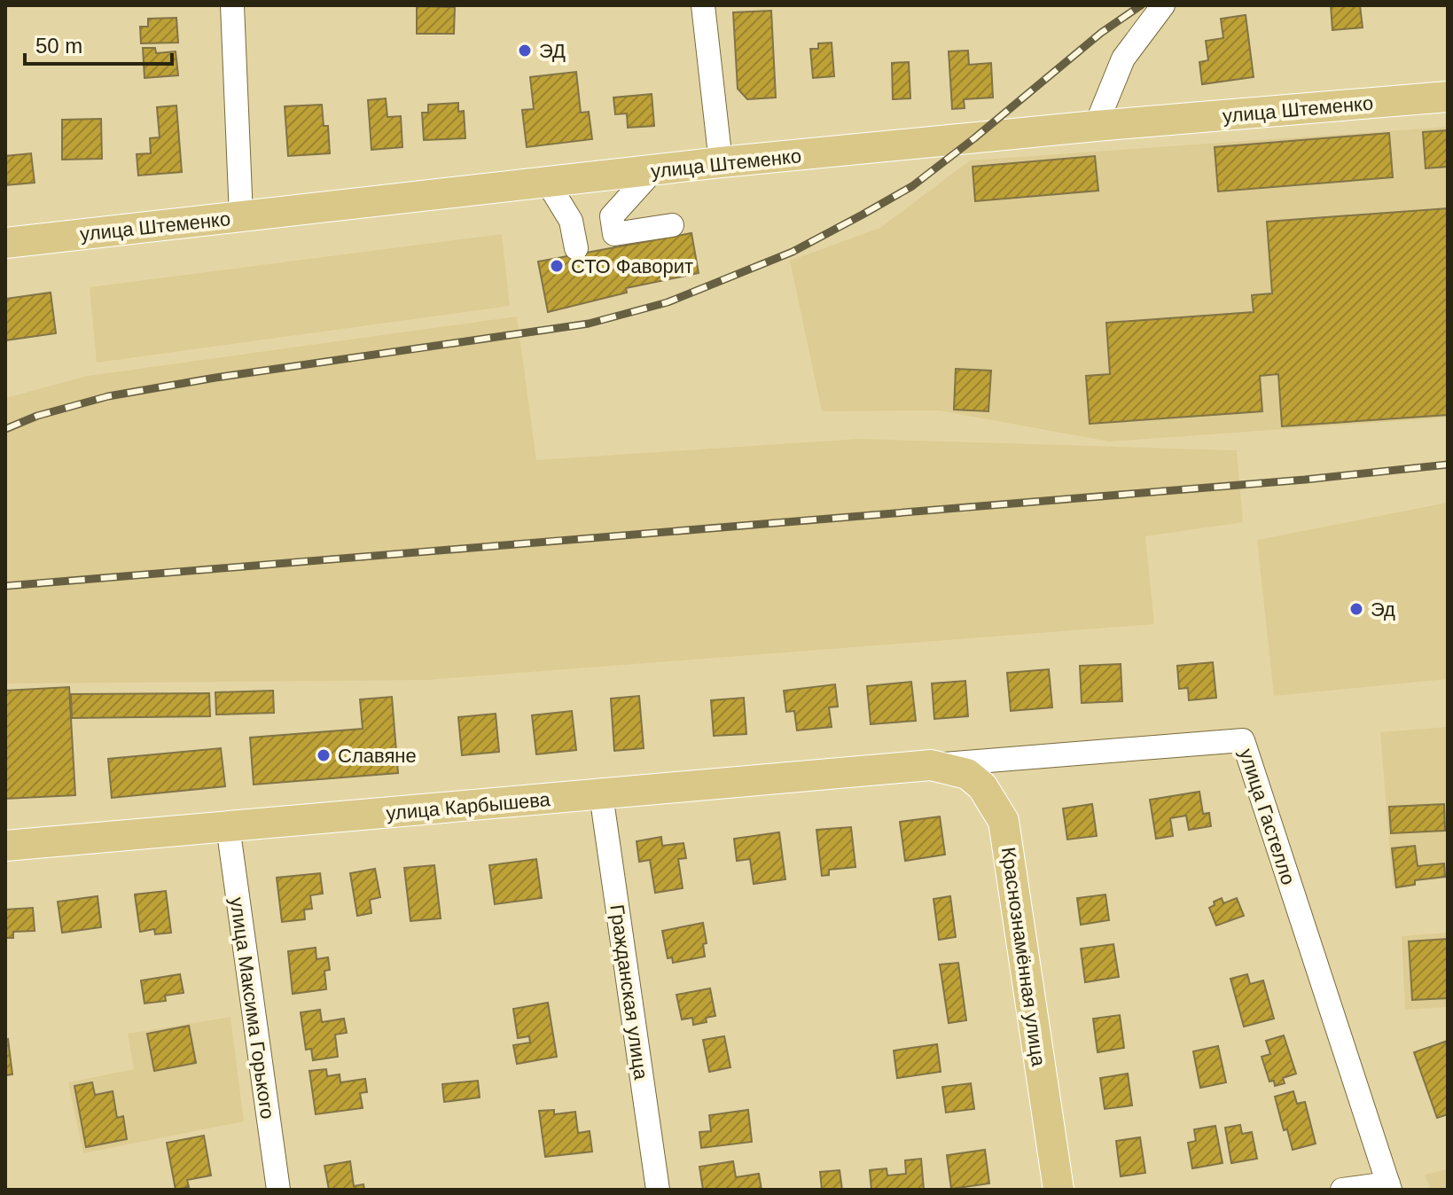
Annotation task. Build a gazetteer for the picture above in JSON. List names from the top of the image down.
{
  "streets": {
    "main road": ["улица Штеменко", "улица Карбышева", "Краснознамённая улица"],
    "street": ["улица Гастелло", "Гражданская улица", "улица Максима Горького"]
  },
  "crossings": [
    ["улица Карбышева", "улица Гастелло"],
    ["улица Карбышева", "Краснознамённая улица"],
    ["улица Карбышева", "Гражданская улица"],
    ["улица Карбышева", "улица Максима Горького"],
    ["улица Гастелло", "Краснознамённая улица"]
  ],
  "places": [
    "ЭД",
    "СТО Фаворит",
    "Эд",
    "Славяне"
  ],
  "scale_bar": "50 m"
}
